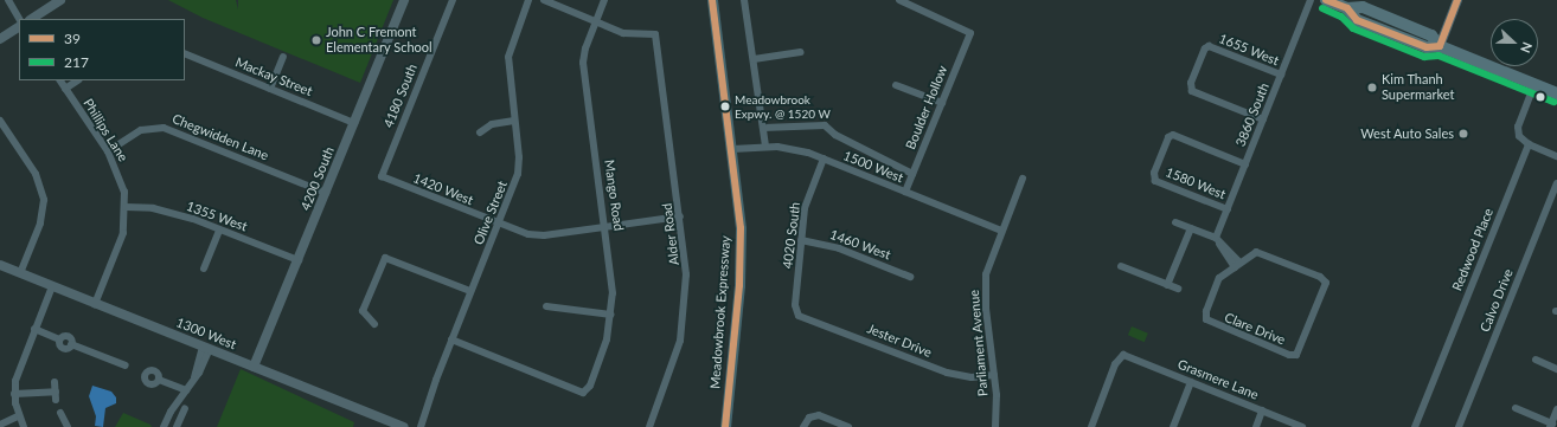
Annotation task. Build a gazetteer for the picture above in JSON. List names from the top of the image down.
{
  "streets": {
    "main road": ["Meadowbrook Expressway"],
    "street": [
      "1655 West",
      "Mackay Street",
      "4180 South",
      "Boulder Hollow",
      "3860 South",
      "Phillips Lane",
      "Chegwidden Lane",
      "1500 West",
      "4200 South",
      "1580 West",
      "1420 West",
      "Mango Road",
      "Olive Street",
      "1355 West",
      "Alder Road",
      "4020 South",
      "1460 West",
      "Redwood Place",
      "Calvo Drive",
      "Clare Drive",
      "1300 West",
      "Jester Drive",
      "Parliament Avenue",
      "Grasmere Lane"
    ]
  },
  "crossings": [
    ["1655 West", "3860 South"],
    ["Mackay Street", "4200 South"],
    ["4180 South", "1420 West"],
    ["Boulder Hollow", "1500 West"],
    ["3860 South", "1580 West"],
    ["Phillips Lane", "Chegwidden Lane"],
    ["Phillips Lane", "1355 West"],
    ["Phillips Lane", "1300 West"],
    ["Chegwidden Lane", "4200 South"],
    ["1500 West", "4020 South"],
    ["1500 West", "Meadowbrook Expressway"],
    ["1500 West", "Parliament Avenue"],
    ["4200 South", "1355 West"],
    ["4200 South", "1300 West"],
    ["1420 West", "Mango Road"],
    ["1420 West", "Olive Street"],
    ["1420 West", "Alder Road"],
    ["Mango Road", "Olive Street"],
    ["Mango Road", "Alder Road"],
    ["4020 South", "1460 West"],
    ["4020 South", "Jester Drive"],
    ["Jester Drive", "Parliament Avenue"]
  ],
  "places": [
    "John C Fremont Elementary School",
    "Kim Thanh Supermarket",
    "Meadowbrook Expwy. @ 1520 W",
    "West Auto Sales"
  ],
  "lines": ["transit line 39", "transit line 217"],
  "legend": ["39", "217"],
  "north": "right"
}
